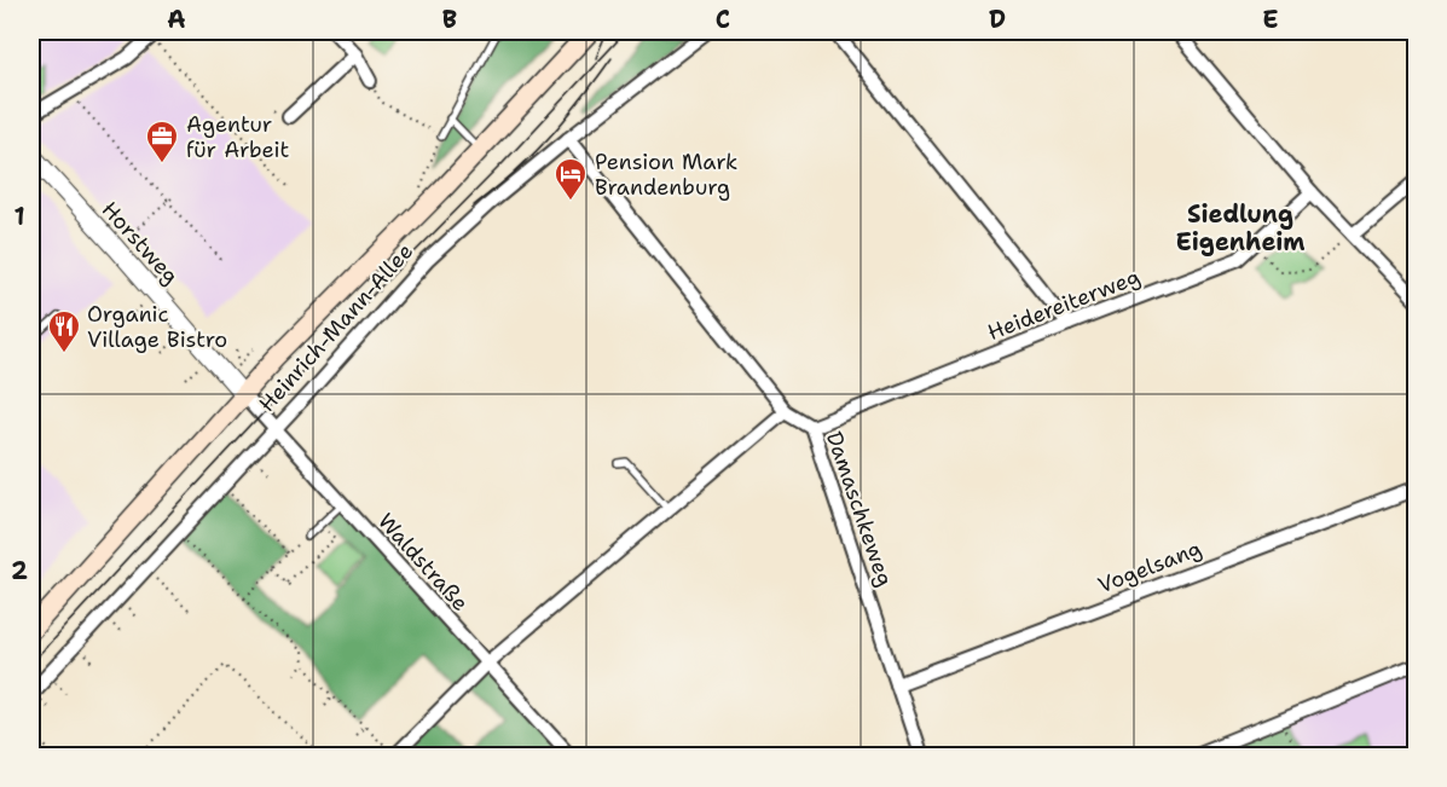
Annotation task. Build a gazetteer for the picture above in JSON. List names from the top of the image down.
{
  "streets": {
    "main road": ["Heinrich-Mann-Allee"],
    "street": [
      "Horstweg",
      "Heidereiterweg",
      "Damaschkeweg",
      "Waldstraße",
      "Vogelsang"
    ]
  },
  "crossings": [
    ["Horstweg", "Heinrich-Mann-Allee"],
    ["Horstweg", "Waldstraße"],
    ["Heidereiterweg", "Damaschkeweg"],
    ["Heinrich-Mann-Allee", "Damaschkeweg"],
    ["Heinrich-Mann-Allee", "Waldstraße"],
    ["Damaschkeweg", "Vogelsang"]
  ],
  "districts": ["Siedlung Eigenheim"],
  "places": {
    "office": ["Agentur für Arbeit"],
    "hotel": ["Pension Mark Brandenburg"],
    "restaurant": ["Organic Village Bistro"]
  },
  "grid": {
    "columns": [
      "A",
      "B",
      "C",
      "D",
      "E"
    ],
    "rows": ["1", "2"]
  }
}
